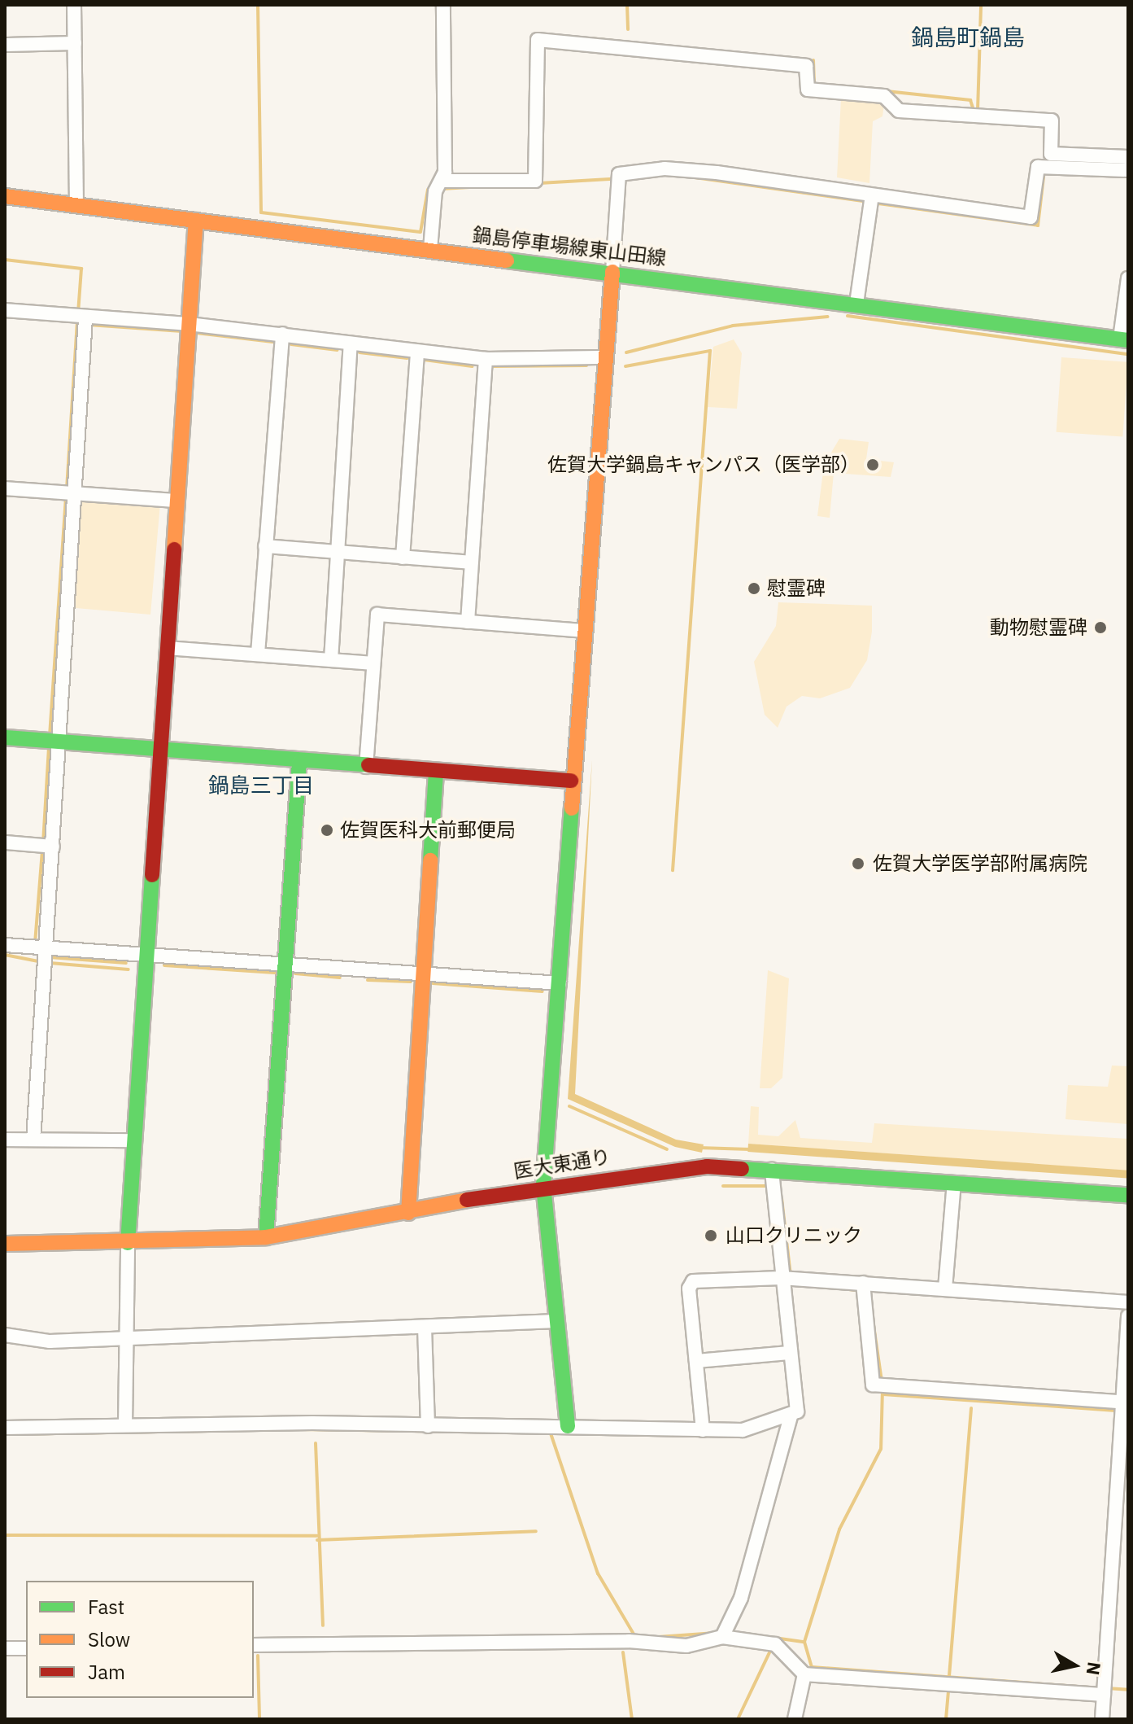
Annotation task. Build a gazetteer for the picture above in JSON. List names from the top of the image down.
{
  "streets": {
    "street": ["鍋島停車場線東山田線", "医大東通り"]
  },
  "districts": ["鍋島町鍋島", "鍋島三丁目"],
  "places": [
    "佐賀大学鍋島キャンパス（医学部）",
    "慰霊碑",
    "動物慰霊碑",
    "佐賀医科大前郵便局",
    "佐賀大学医学部附属病院",
    "山口クリニック"
  ],
  "legend": ["Fast", "Slow", "Jam"],
  "north": "right"
}
